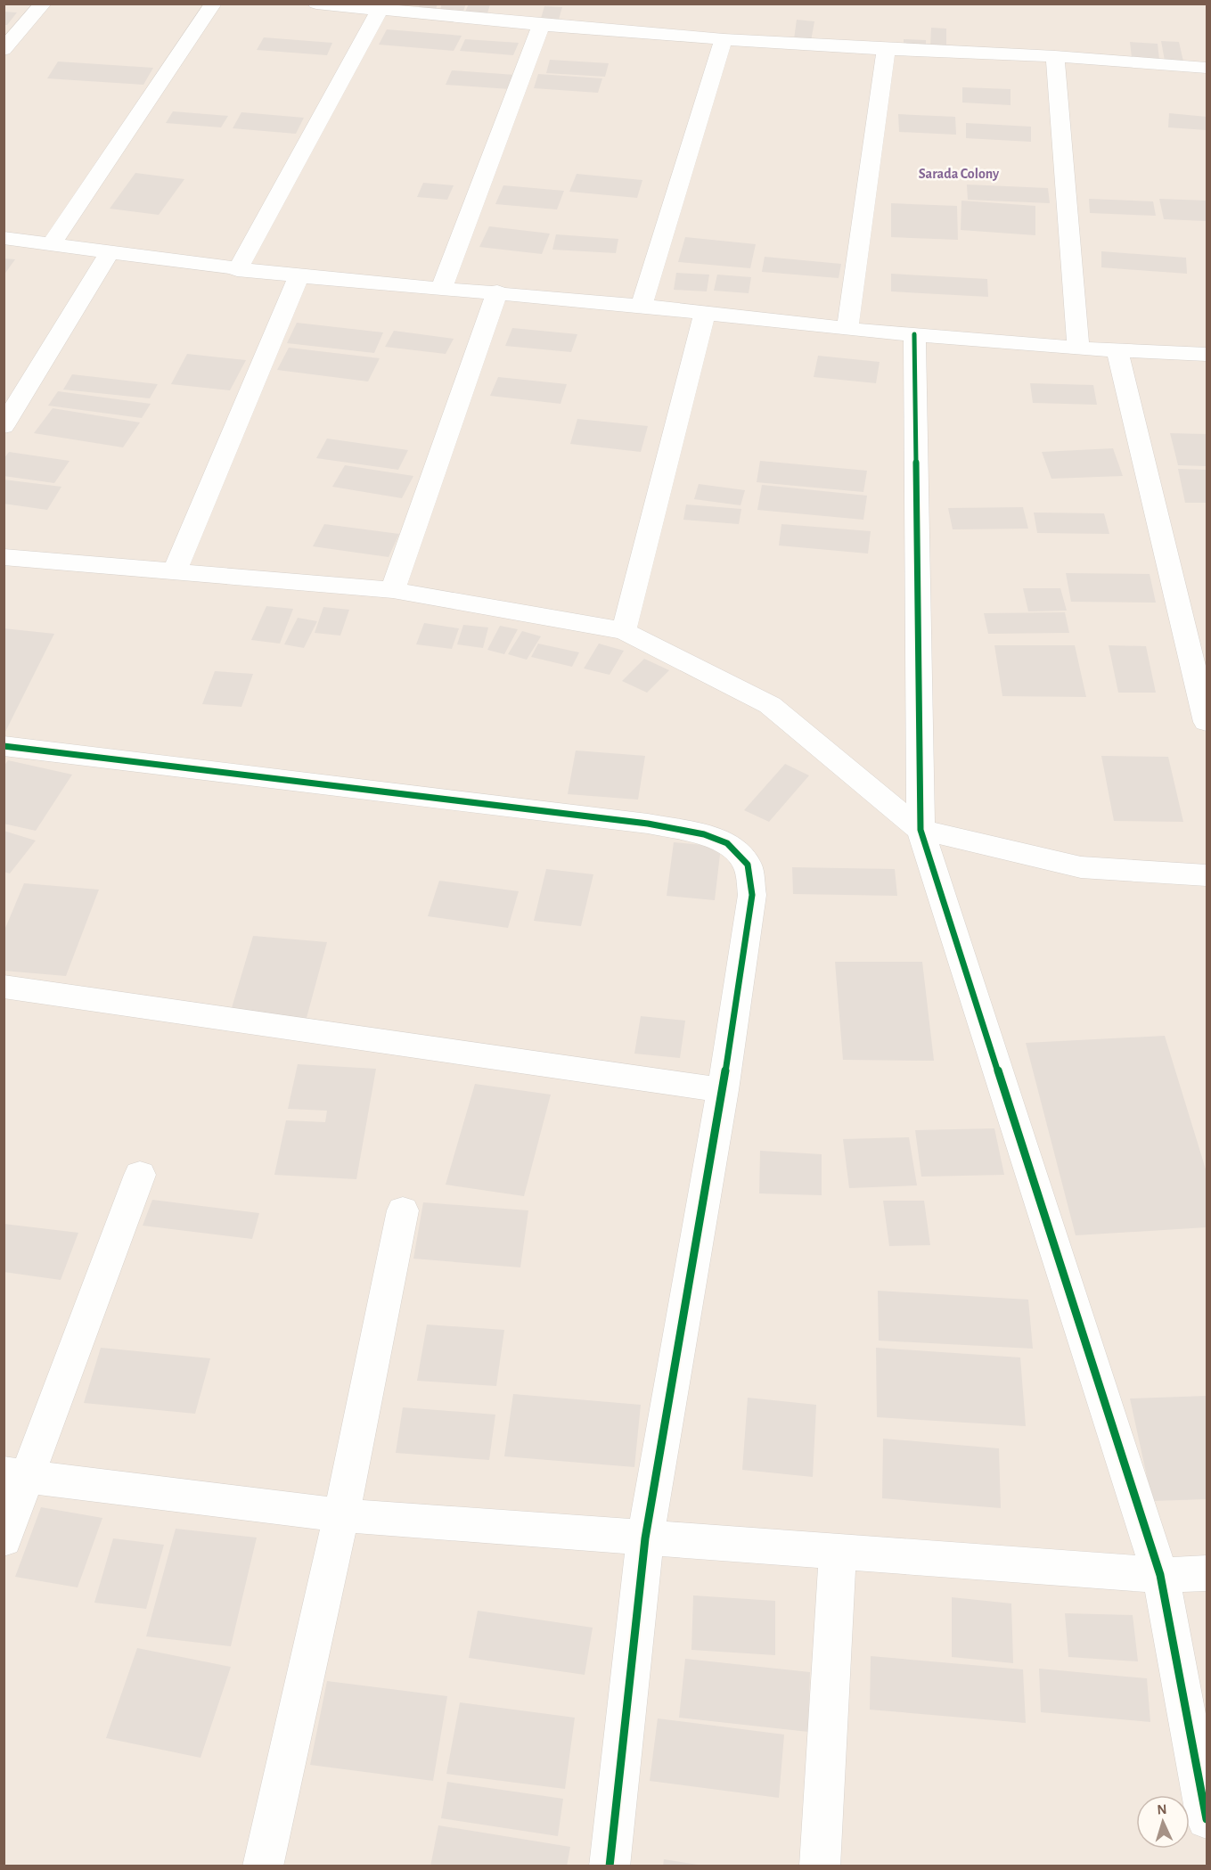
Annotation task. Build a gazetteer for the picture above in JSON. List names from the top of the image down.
{
  "districts": ["Sarada Colony"],
  "north": "top"
}
